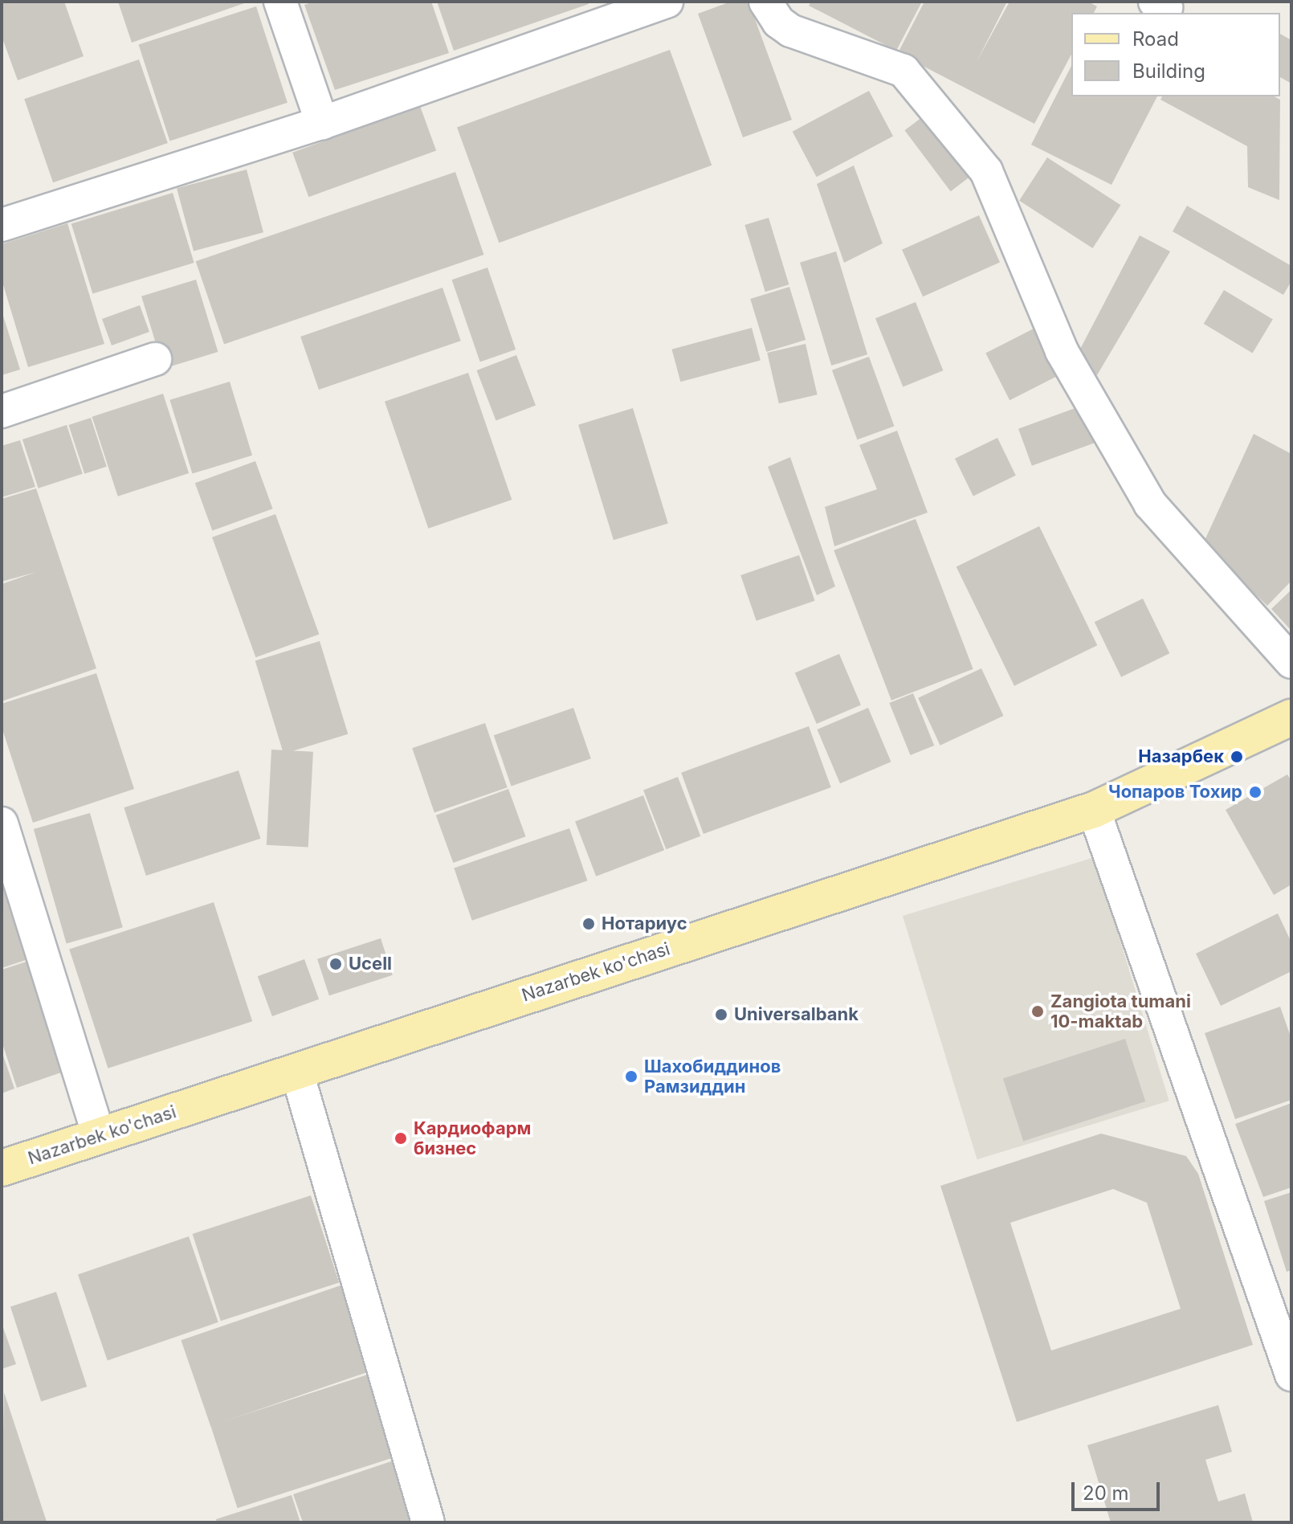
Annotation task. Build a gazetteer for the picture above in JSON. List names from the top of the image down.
{
  "streets": {
    "main road": ["Nazarbek ko'chasi"]
  },
  "places": [
    "Назарбек",
    "Чопаров Тохир",
    "Нотариус",
    "Ucell",
    "Zangiota tumani 10-maktab",
    "Universalbank",
    "Шахобиддинов Рамзиддин",
    "Кардиофарм бизнес"
  ],
  "legend": ["Road", "Building"],
  "scale_bar": "20 m"
}
